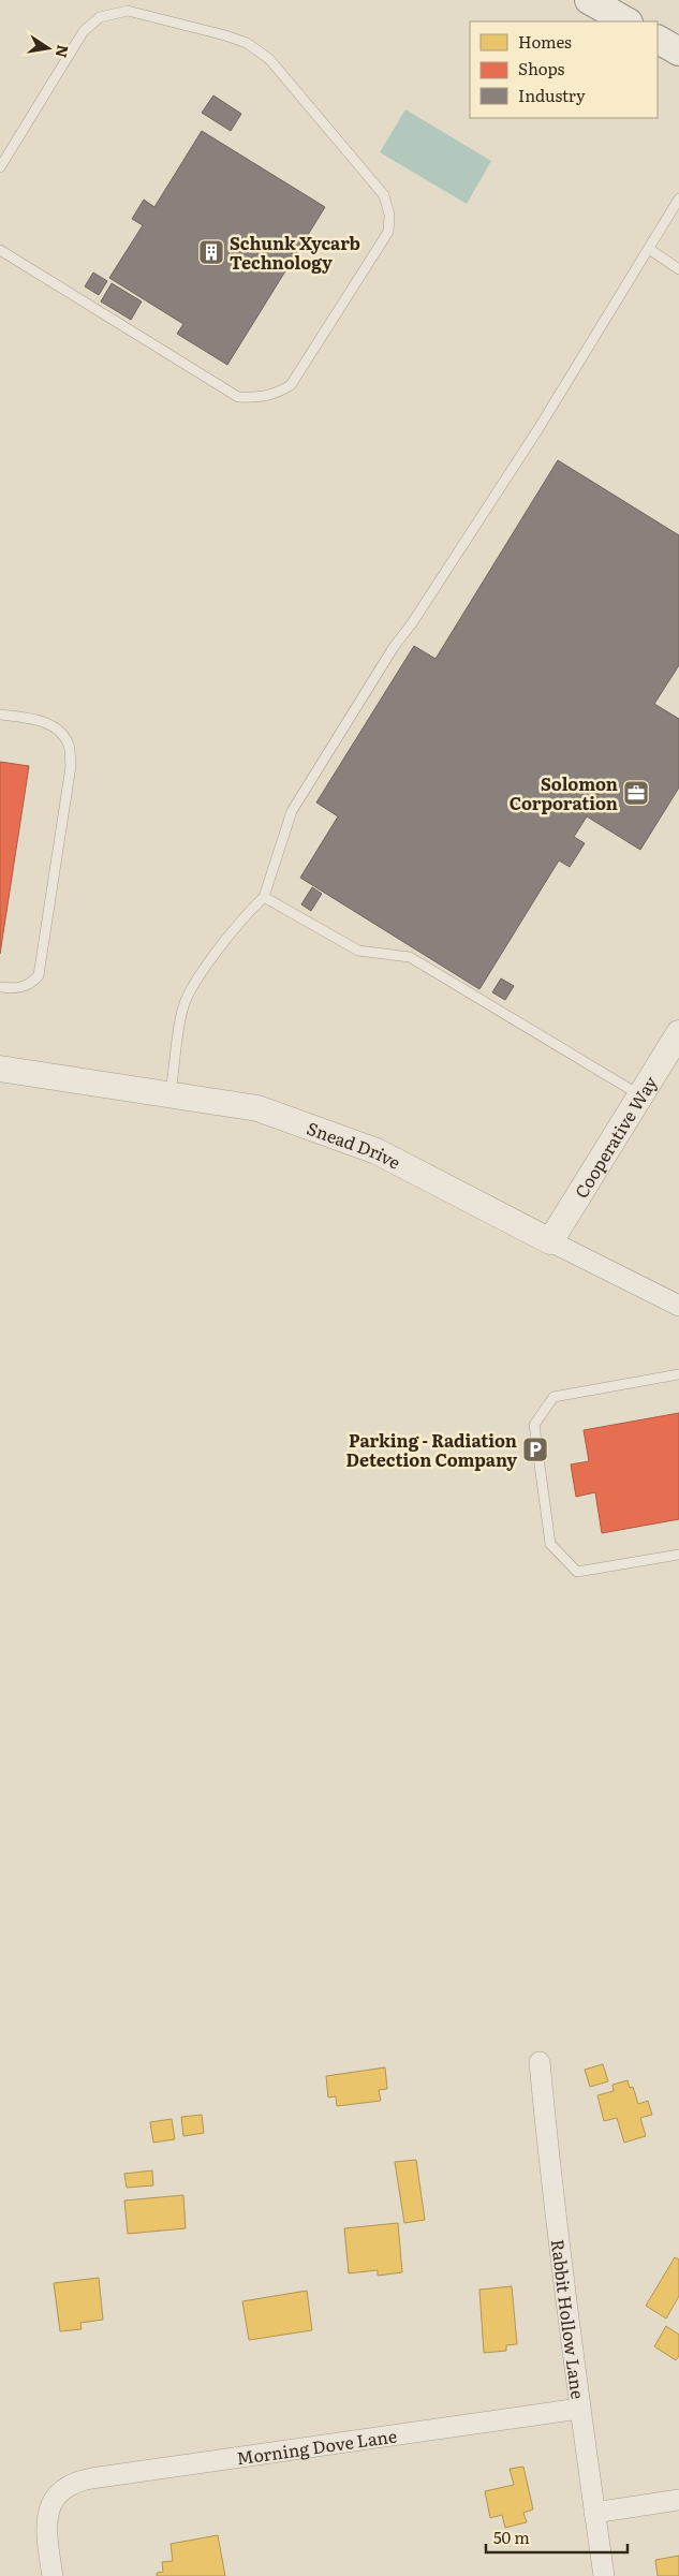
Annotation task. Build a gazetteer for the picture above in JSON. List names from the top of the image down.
{
  "streets": {
    "street": [
      "Cooperative Way",
      "Snead Drive",
      "Rabbit Hollow Lane",
      "Morning Dove Lane"
    ]
  },
  "crossings": [
    ["Cooperative Way", "Snead Drive"],
    ["Rabbit Hollow Lane", "Morning Dove Lane"]
  ],
  "places": {
    "building": ["Schunk Xycarb Technology"],
    "office": ["Solomon Corporation"],
    "parking": ["Parking - Radiation Detection Company"]
  },
  "legend": ["Homes", "Shops", "Industry"],
  "scale_bar": "50 m",
  "north": "right"
}
